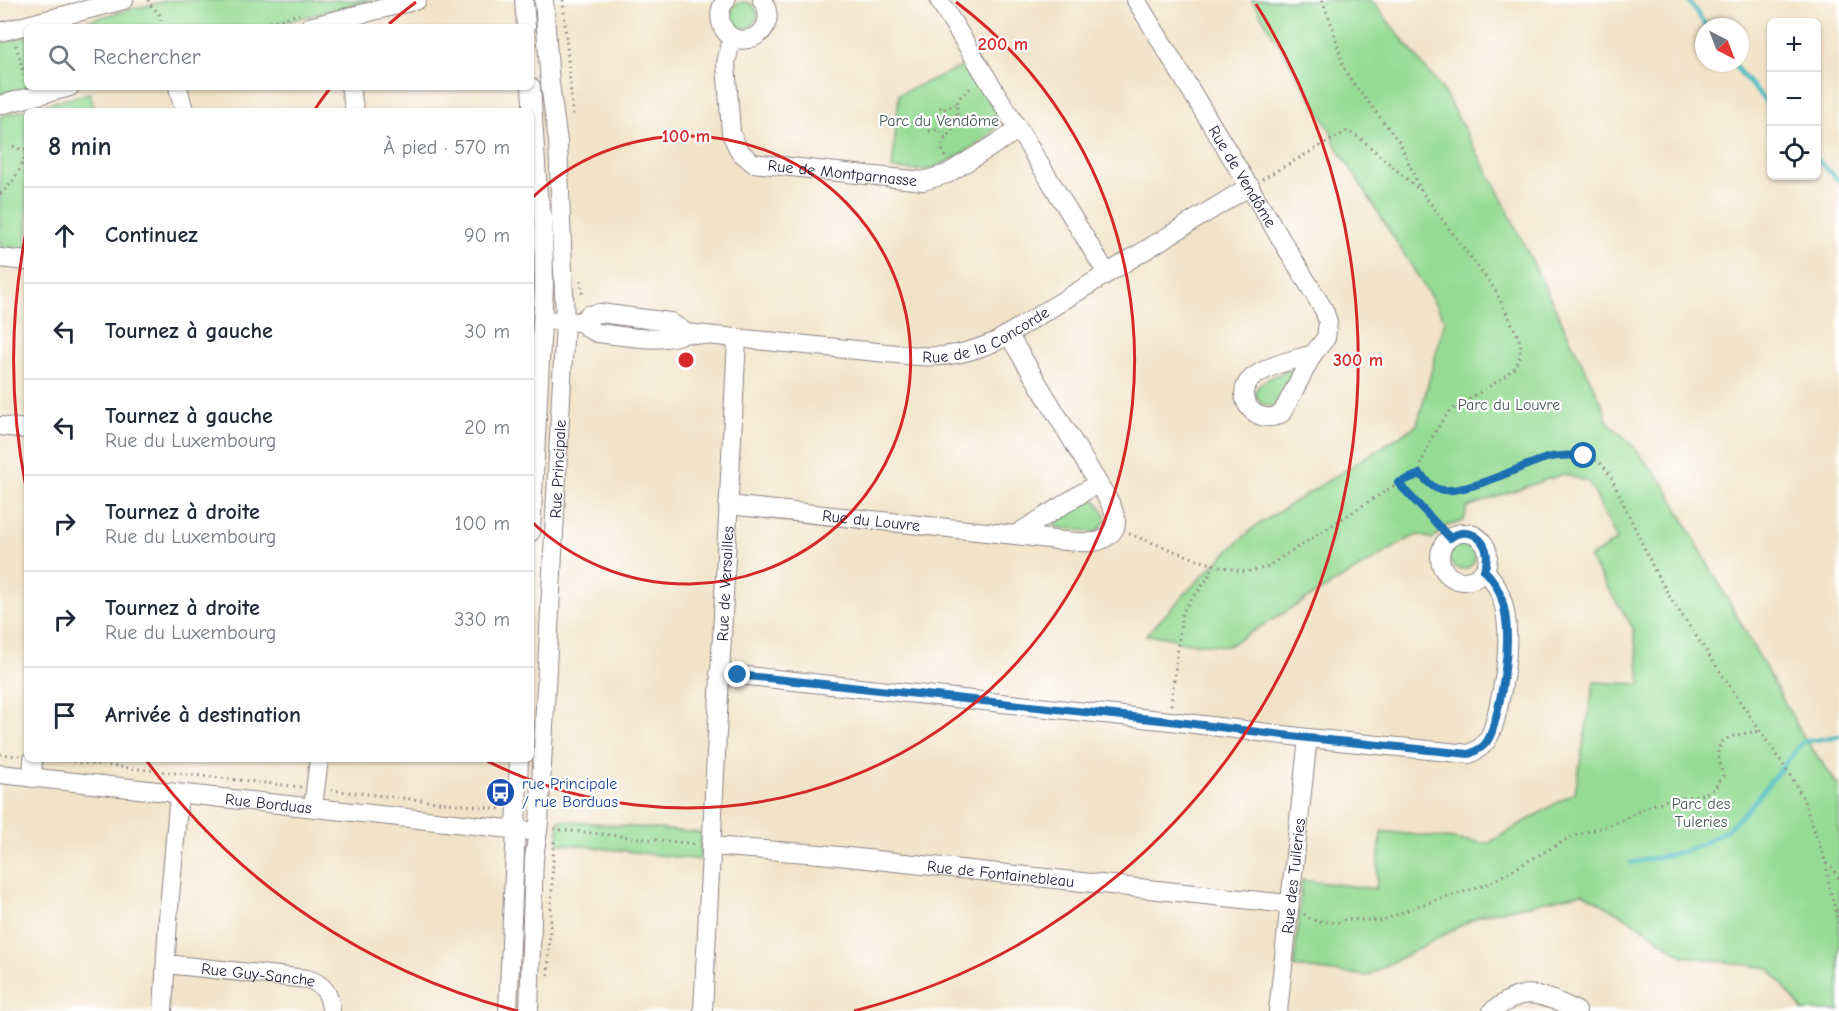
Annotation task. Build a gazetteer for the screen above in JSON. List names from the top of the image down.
{
  "streets": {
    "street": [
      "Rue de Montparnasse",
      "Rue de Vendôme",
      "Rue de la Concorde",
      "Rue Principale",
      "Rue du Louvre",
      "Rue de Versailles",
      "Rue Borduas",
      "Rue de Fontainebleau",
      "Rue des Tuileries",
      "Rue Guy-Sanche"
    ]
  },
  "crossings": [
    ["Rue de Vendôme", "Rue de la Concorde"],
    ["Rue de la Concorde", "Rue Principale"],
    ["Rue de la Concorde", "Rue du Louvre"],
    ["Rue de la Concorde", "Rue de Versailles"],
    ["Rue Principale", "Rue Borduas"],
    ["Rue du Louvre", "Rue de Versailles"],
    ["Rue de Versailles", "Rue de Fontainebleau"],
    ["Rue de Fontainebleau", "Rue des Tuileries"]
  ],
  "parks": ["Parc du Vendôme", "Parc du Louvre", "Parc des Tuleries"],
  "places": {
    "bus stop": ["rue Principale / rue Borduas"]
  },
  "north": "bottom right",
  "page": {
    "map_buttons": ["+", "−"],
    "search": "Rechercher",
    "heading": ["8 min", "À pied · 570 m"],
    "list": [
      ["Continuez", "90 m"],
      ["Tournez à gauche", "30 m"],
      ["Tournez à gauche", "Rue du Luxembourg", "20 m"],
      ["Tournez à droite", "Rue du Luxembourg", "100 m"],
      ["Tournez à droite", "Rue du Luxembourg", "330 m"],
      "Arrivée à destination"
    ]
  },
  "rings": ["200 m", "100 m", "300 m"]
}
